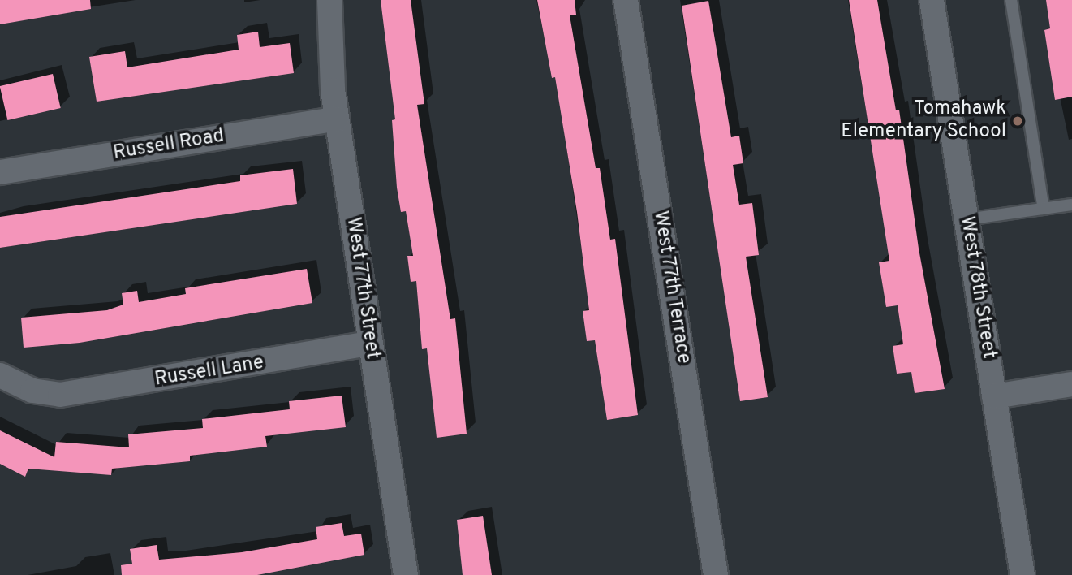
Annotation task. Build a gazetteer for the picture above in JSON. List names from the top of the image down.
{
  "streets": {
    "street": [
      "Russell Road",
      "West 77th Terrace",
      "West 78th Street",
      "West 77th Street",
      "Russell Lane"
    ]
  },
  "crossings": [
    ["Russell Road", "West 77th Street"],
    ["West 77th Street", "Russell Lane"]
  ],
  "places": ["Tomahawk Elementary School"]
}
